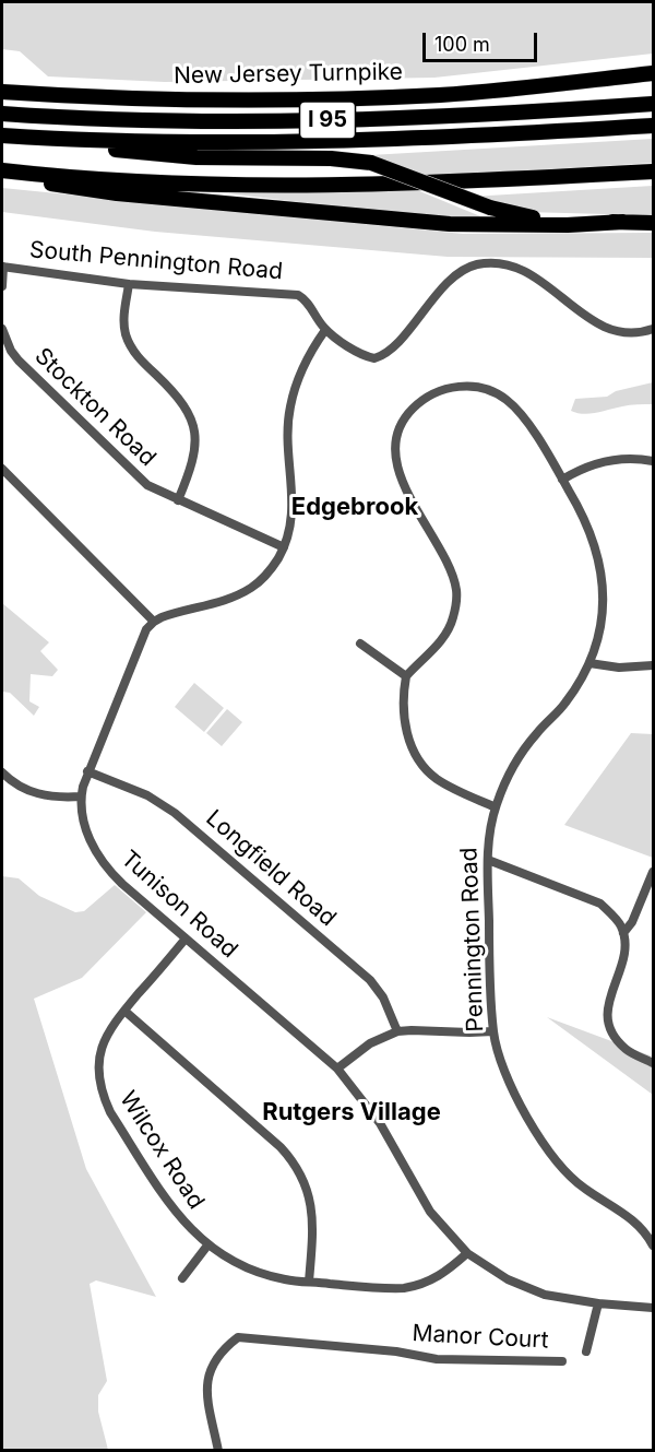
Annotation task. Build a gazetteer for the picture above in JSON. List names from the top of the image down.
{
  "streets": {
    "highway": ["New Jersey Turnpike", "I 95"],
    "street": [
      "South Pennington Road",
      "Stockton Road",
      "Longfield Road",
      "Tunison Road",
      "Pennington Road",
      "Wilcox Road",
      "Manor Court"
    ]
  },
  "crossings": [
    ["Longfield Road", "Tunison Road"],
    ["Tunison Road", "Wilcox Road"]
  ],
  "districts": ["Edgebrook", "Rutgers Village"],
  "scale_bar": "100 m"
}
